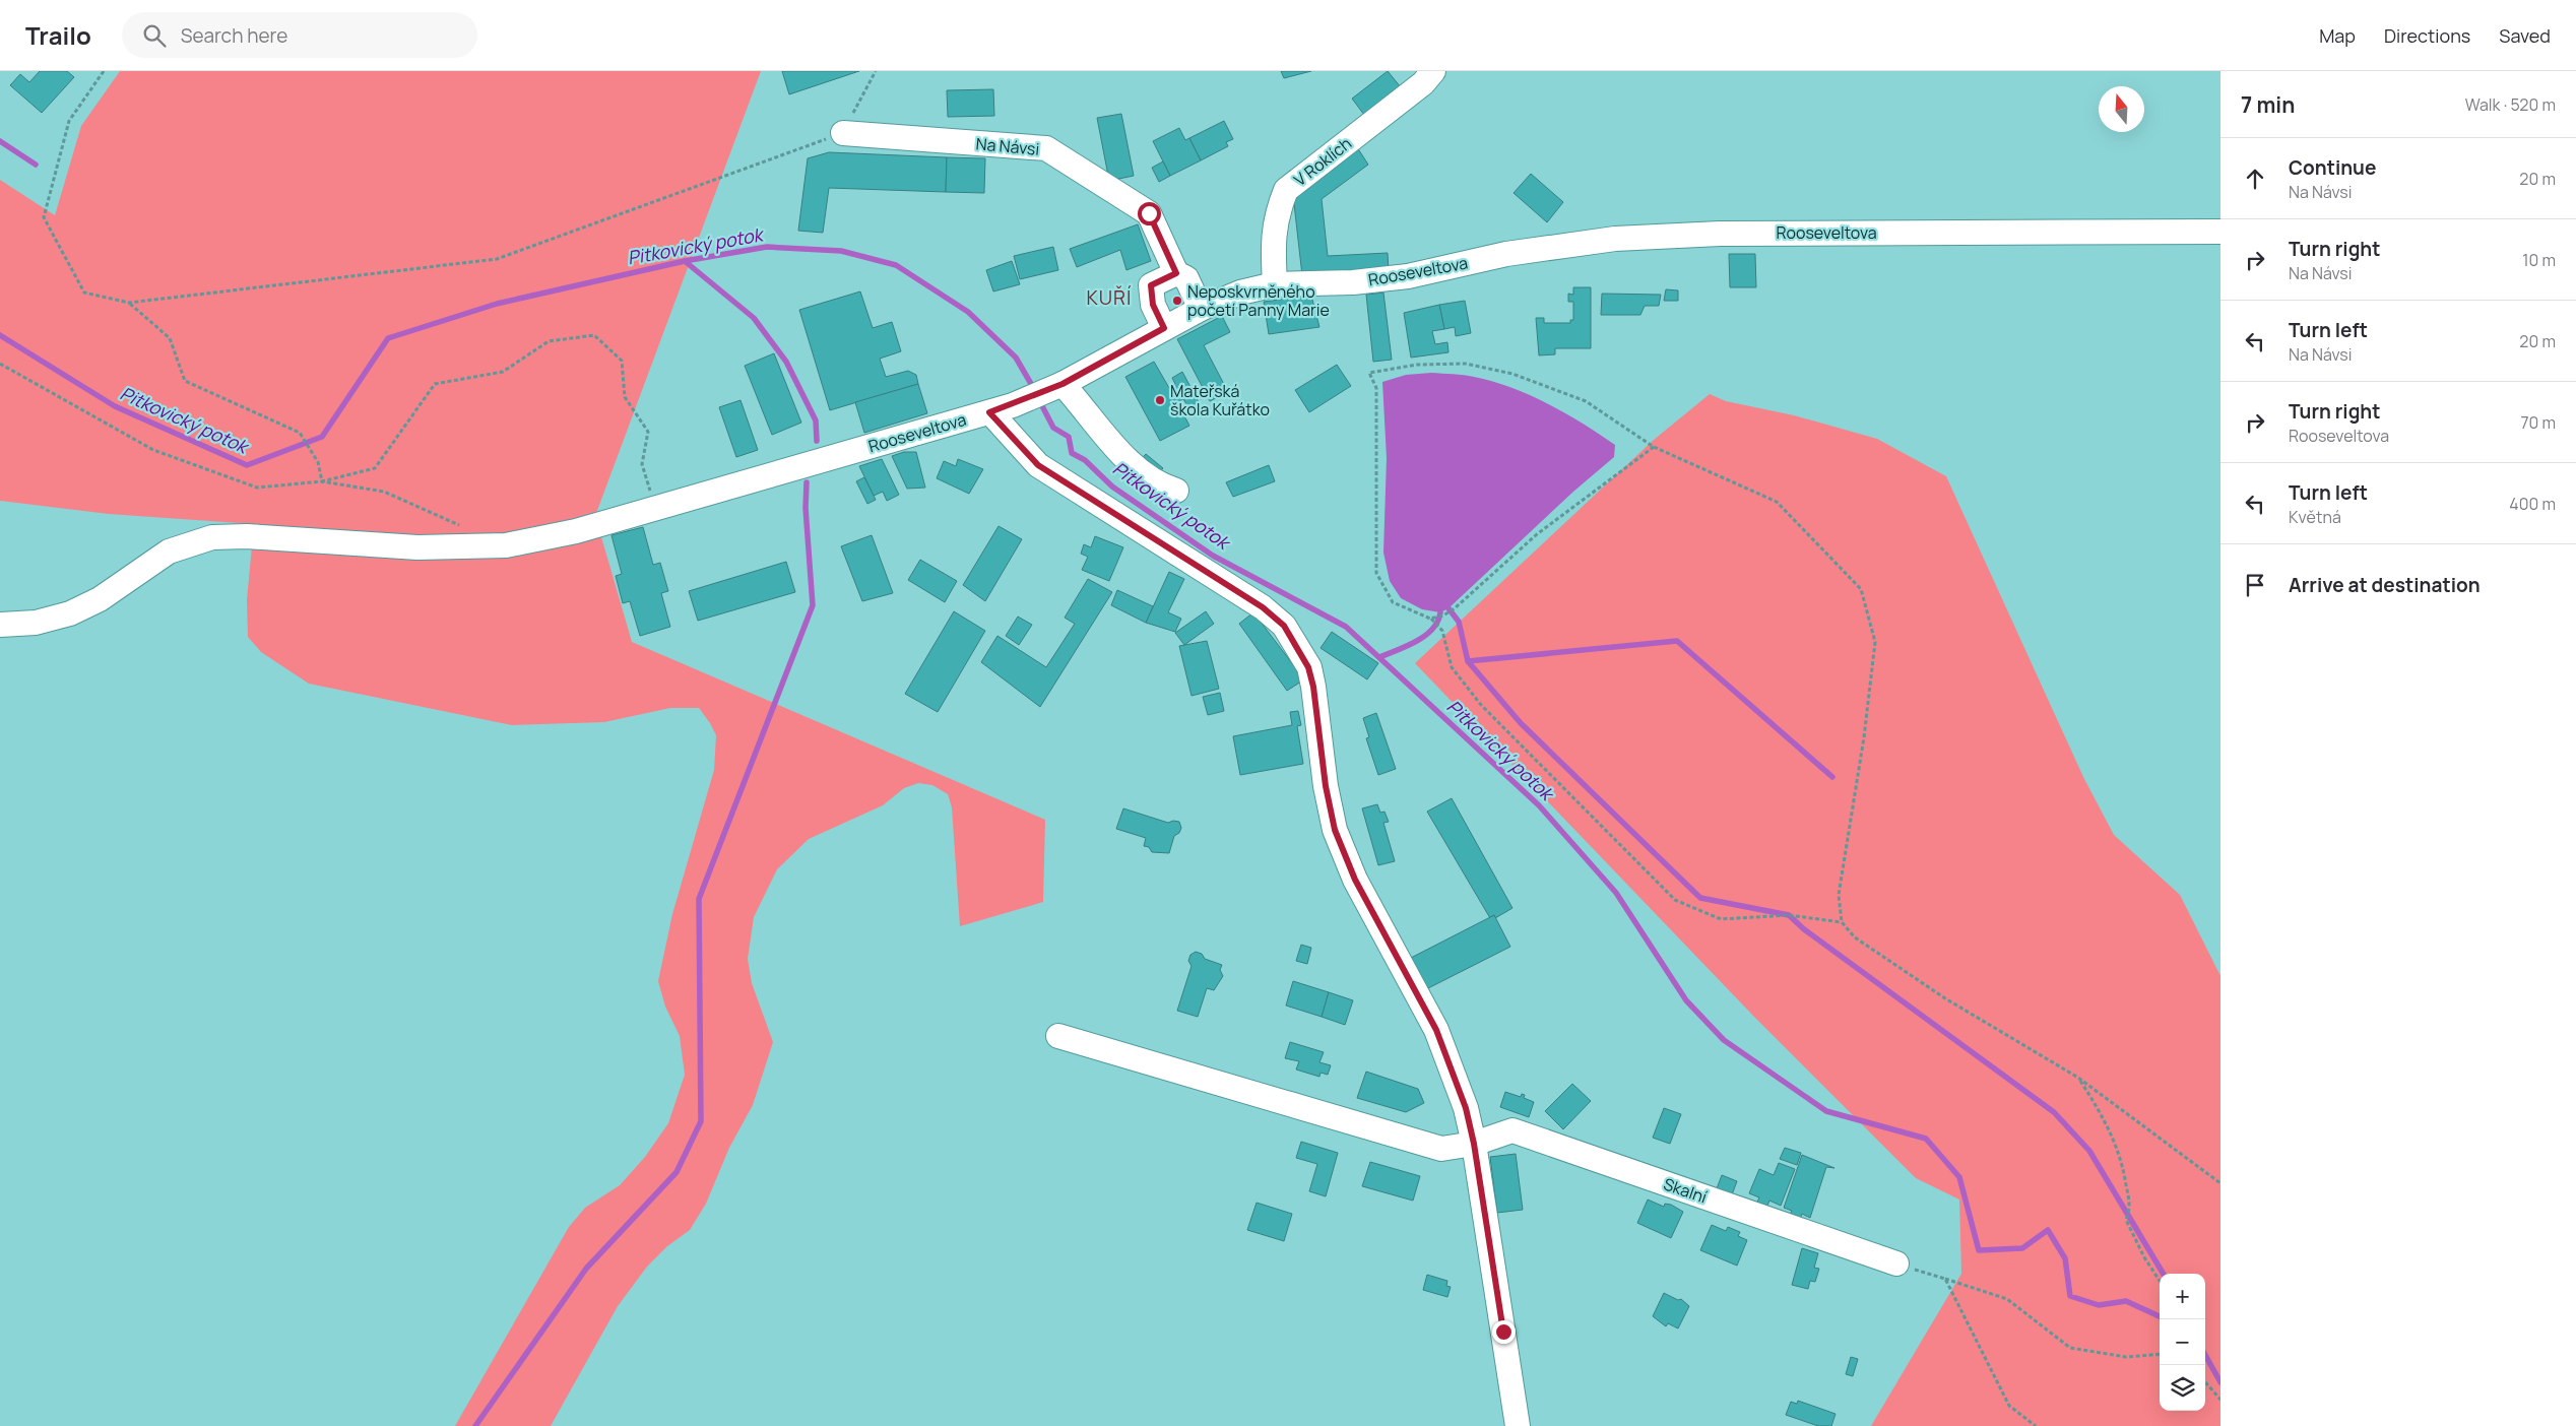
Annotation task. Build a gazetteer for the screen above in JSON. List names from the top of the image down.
{
  "streets": {
    "street": [
      "Na Návsi",
      "V Roklích",
      "Rooseveltova",
      "Skalní"
    ]
  },
  "crossings": [
    ["Na Návsi", "Rooseveltova"],
    ["V Roklích", "Rooseveltova"]
  ],
  "districts": ["KUŘÍ"],
  "water": ["Pitkovický potok"],
  "places": ["Neposkvrněného početí Panny Marie", "Mateřská škola Kuřátko"],
  "north": "top",
  "page": {
    "header": "Trailo",
    "search": "Search here",
    "nav": ["Map", "Directions", "Saved"],
    "heading": ["7 min", "Walk · 520 m"],
    "list": [
      ["Continue", "Na Návsi", "20 m"],
      ["Turn right", "Na Návsi", "10 m"],
      ["Turn left", "Na Návsi", "20 m"],
      ["Turn right", "Rooseveltova", "70 m"],
      ["Turn left", "Květná", "400 m"],
      "Arrive at destination"
    ],
    "map_buttons": ["+", "−"]
  }
}
